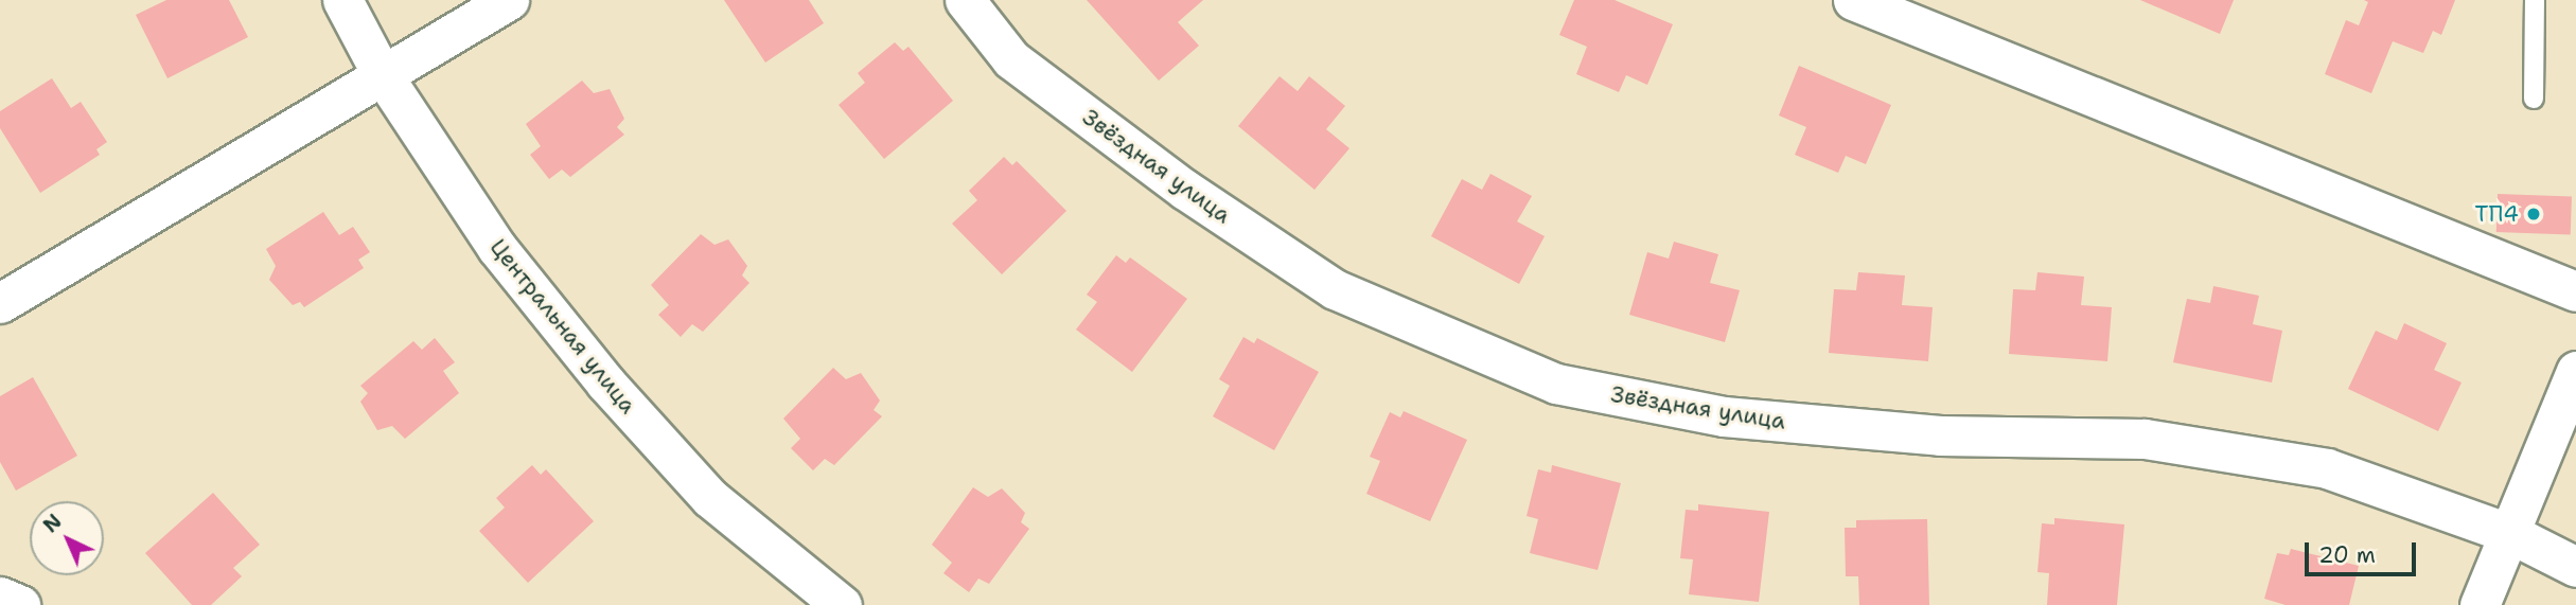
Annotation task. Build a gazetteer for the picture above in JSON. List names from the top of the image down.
{
  "streets": {
    "street": ["Звёздная улица", "Центральная улица"]
  },
  "places": ["ТП4"],
  "scale_bar": "20 m",
  "north": "top left"
}
